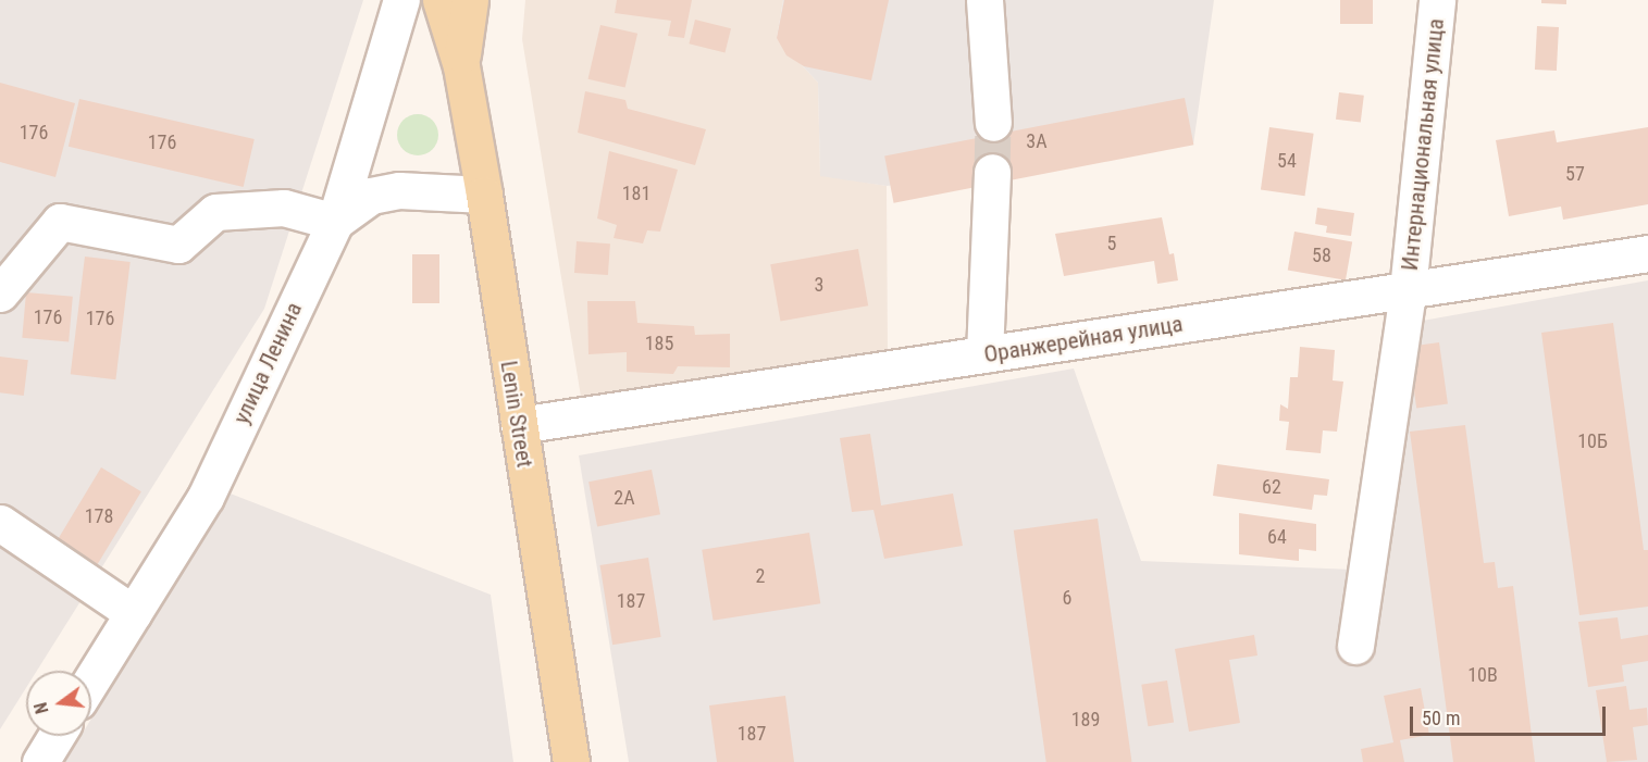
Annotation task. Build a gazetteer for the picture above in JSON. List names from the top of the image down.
{
  "streets": {
    "main road": ["Lenin Street"],
    "street": ["Интернациональная улица", "Оранжерейная улица", "улица Ленина"]
  },
  "crossings": [
    ["Интернациональная улица", "Оранжерейная улица"],
    ["Оранжерейная улица", "Lenin Street"]
  ],
  "house_numbers": [
    "176",
    "3А",
    "176",
    "54",
    "57",
    "181",
    "5",
    "58",
    "3",
    "176",
    "176",
    "185",
    "10Б",
    "62",
    "2А",
    "178",
    "64",
    "2",
    "6",
    "187",
    "10В",
    "189",
    "187"
  ],
  "scale_bar": "50 m",
  "north": "left"
}
